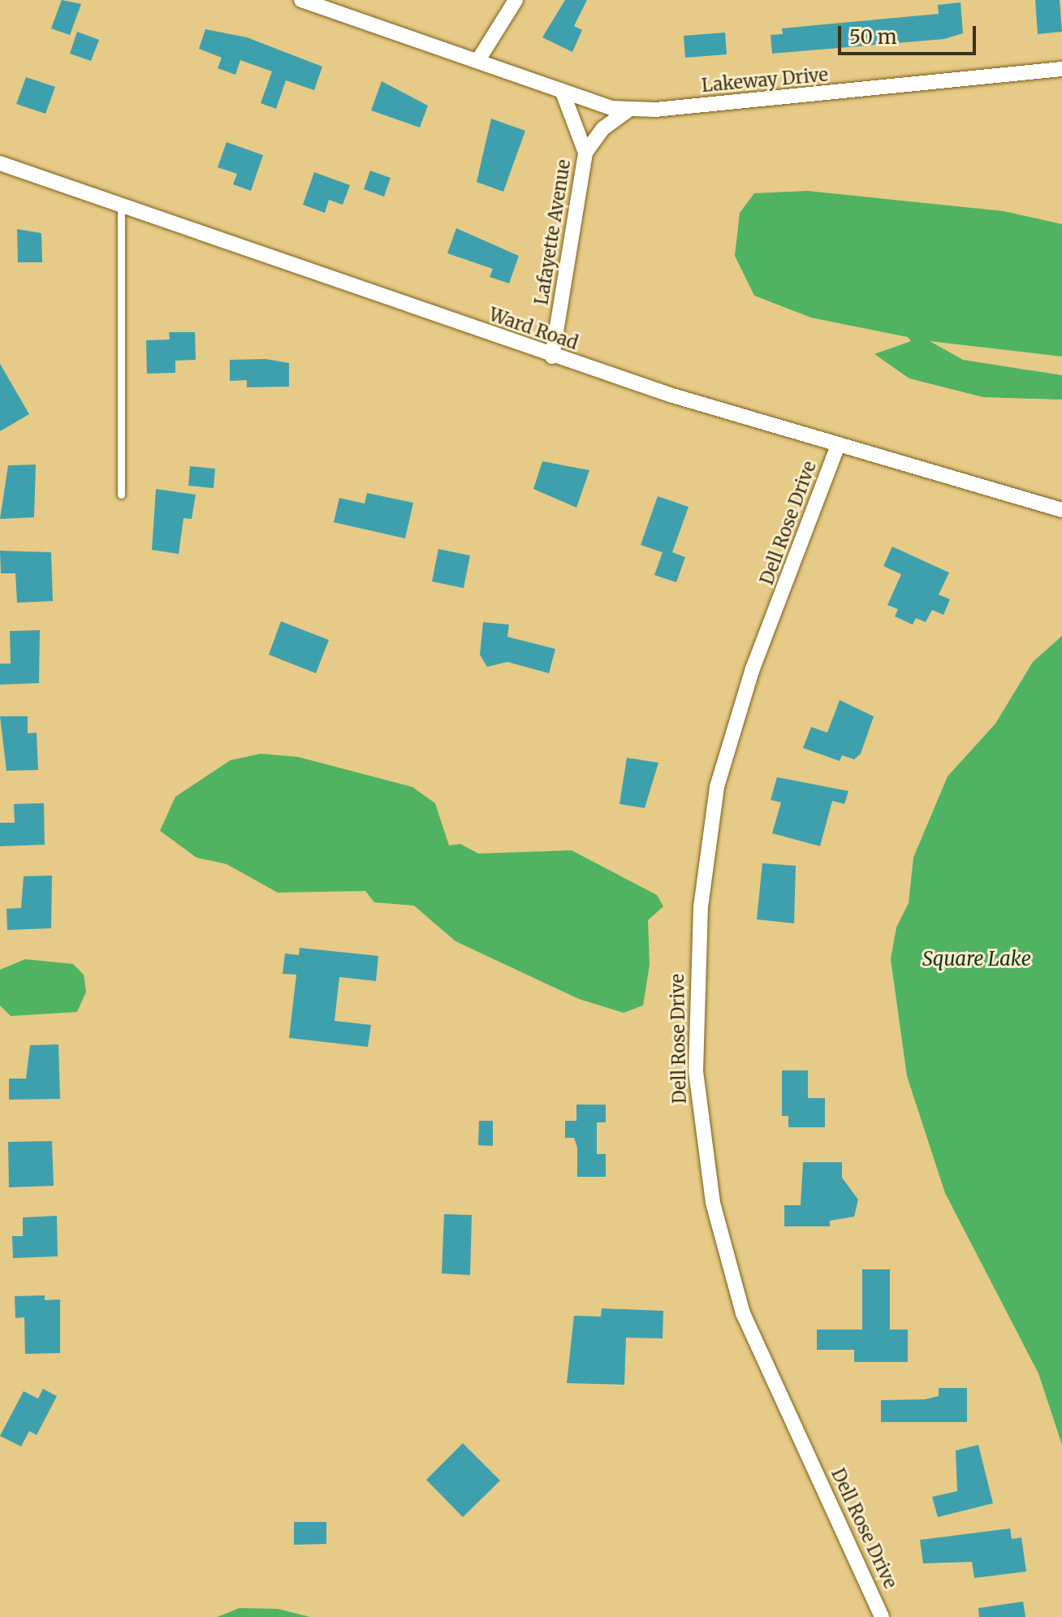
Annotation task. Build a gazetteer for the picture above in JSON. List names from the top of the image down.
{
  "streets": {
    "street": [
      "Lakeway Drive",
      "Lafayette Avenue",
      "Ward Road",
      "Dell Rose Drive"
    ]
  },
  "crossings": [
    ["Lakeway Drive", "Lafayette Avenue"],
    ["Lafayette Avenue", "Ward Road"],
    ["Ward Road", "Dell Rose Drive"]
  ],
  "water": ["Square Lake"],
  "scale_bar": "50 m"
}
